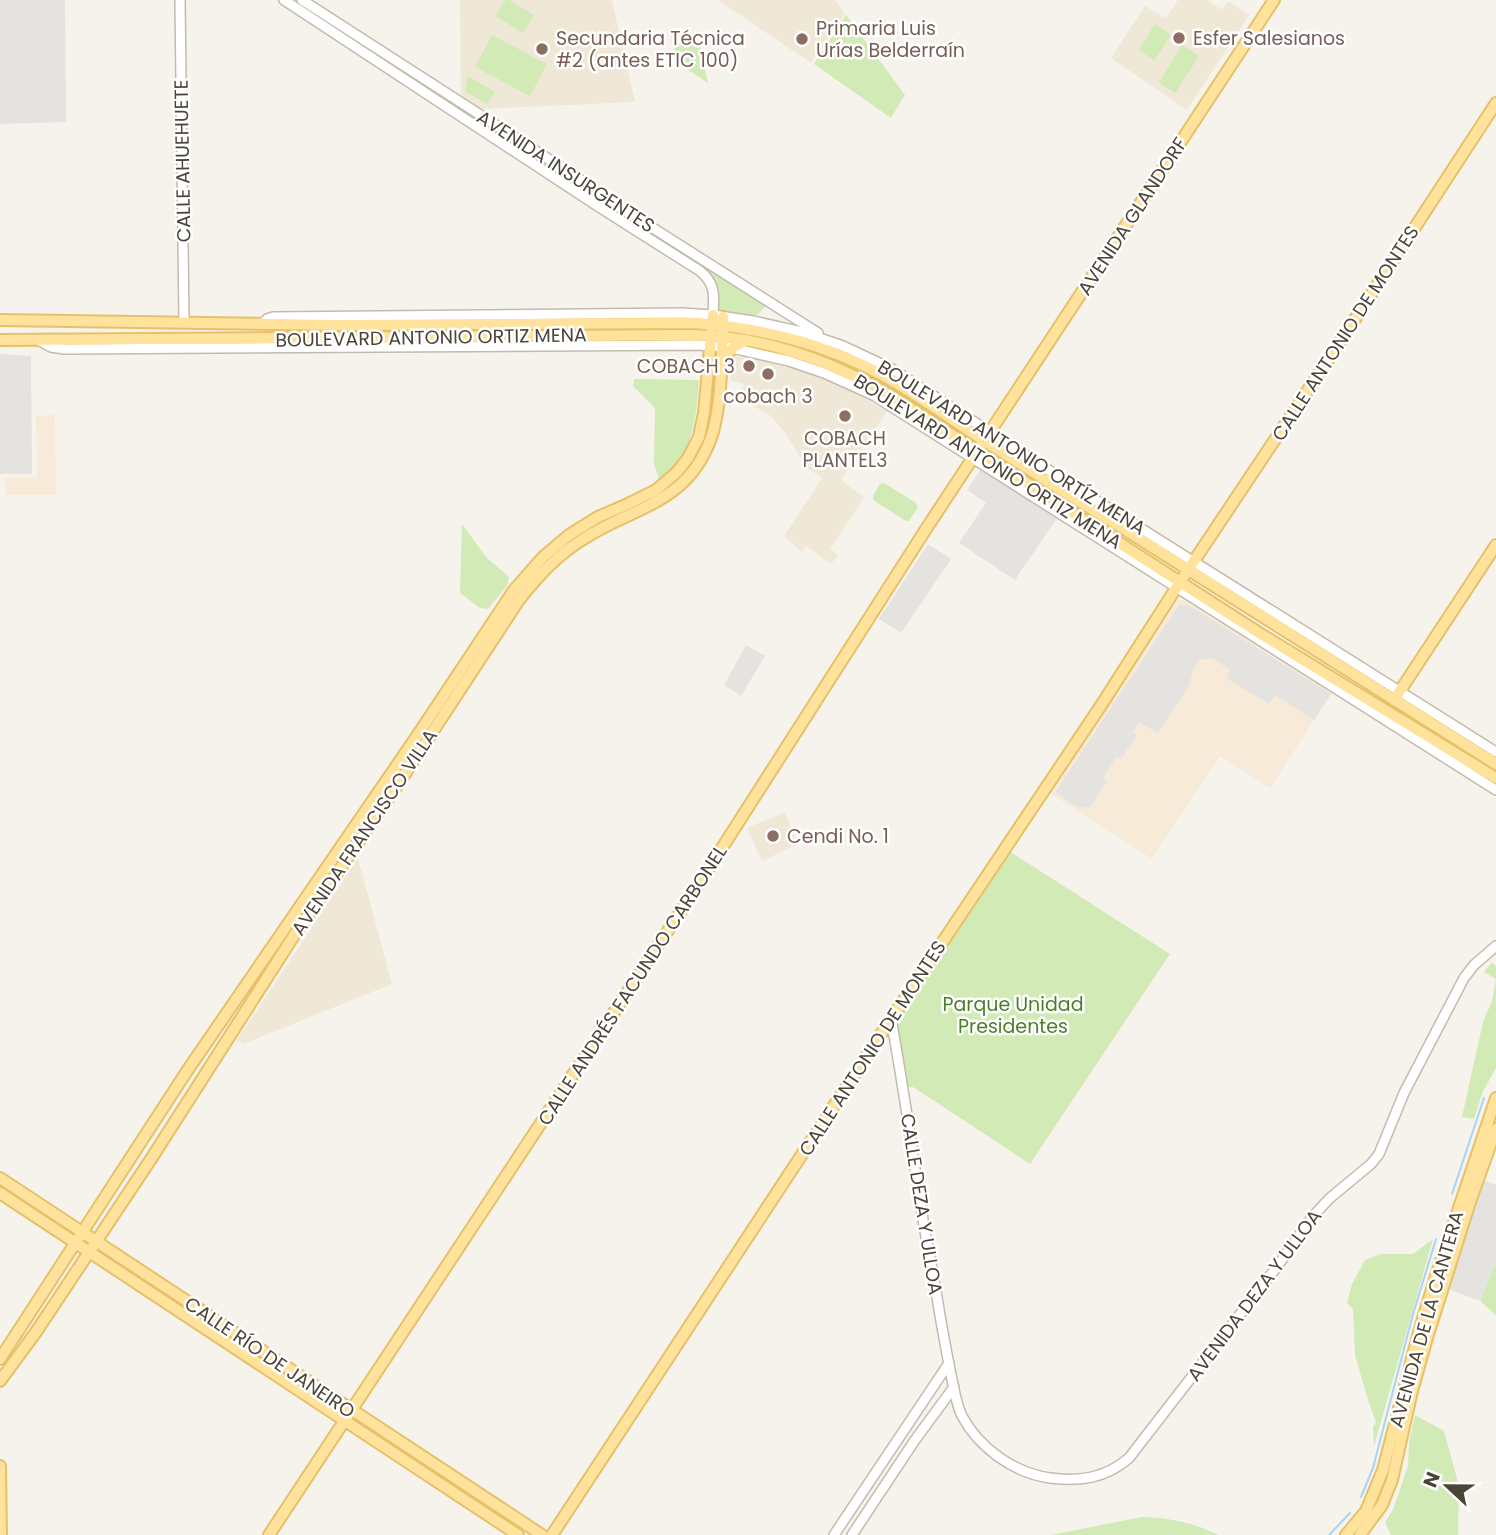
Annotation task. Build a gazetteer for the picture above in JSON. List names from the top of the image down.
{
  "streets": {
    "main road": [
      "AVENIDA GLANDORF",
      "CALLE ANTONIO DE MONTES",
      "BOULEVARD ANTONIO ORTIZ MENA",
      "AVENIDA FRANCISCO VILLA",
      "CALLE ANDRÉS FACUNDO CARBONEL",
      "AVENIDA DE LA CANTERA",
      "CALLE RÍO DE JANEIRO"
    ],
    "street": [
      "CALLE AHUEHUETE",
      "AVENIDA INSURGENTES",
      "BOULEVARD ANTONIO ORTÍZ MENA",
      "CALLE DEZA Y ULLOA",
      "AVENIDA DEZA Y ULLOA"
    ]
  },
  "crossings": [
    ["CALLE AHUEHUETE", "BOULEVARD ANTONIO ORTIZ MENA"],
    ["AVENIDA INSURGENTES", "BOULEVARD ANTONIO ORTIZ MENA"],
    ["AVENIDA INSURGENTES", "BOULEVARD ANTONIO ORTÍZ MENA"],
    ["AVENIDA INSURGENTES", "AVENIDA FRANCISCO VILLA"],
    ["AVENIDA GLANDORF", "BOULEVARD ANTONIO ORTIZ MENA"],
    ["AVENIDA GLANDORF", "BOULEVARD ANTONIO ORTÍZ MENA"],
    ["AVENIDA GLANDORF", "CALLE ANDRÉS FACUNDO CARBONEL"],
    ["CALLE ANTONIO DE MONTES", "BOULEVARD ANTONIO ORTIZ MENA"],
    ["CALLE ANTONIO DE MONTES", "CALLE DEZA Y ULLOA"],
    ["BOULEVARD ANTONIO ORTIZ MENA", "BOULEVARD ANTONIO ORTÍZ MENA"],
    ["BOULEVARD ANTONIO ORTIZ MENA", "AVENIDA FRANCISCO VILLA"],
    ["BOULEVARD ANTONIO ORTIZ MENA", "CALLE ANDRÉS FACUNDO CARBONEL"],
    ["BOULEVARD ANTONIO ORTÍZ MENA", "AVENIDA FRANCISCO VILLA"],
    ["BOULEVARD ANTONIO ORTÍZ MENA", "CALLE ANDRÉS FACUNDO CARBONEL"],
    ["AVENIDA FRANCISCO VILLA", "CALLE RÍO DE JANEIRO"],
    ["CALLE ANDRÉS FACUNDO CARBONEL", "CALLE RÍO DE JANEIRO"],
    ["CALLE DEZA Y ULLOA", "AVENIDA DEZA Y ULLOA"]
  ],
  "parks": ["Parque Unidad Presidentes"],
  "places": [
    "Esfer Salesianos",
    "Primaria Luis Urías Belderraín",
    "Secundaria Técnica #2 (antes ETIC 100)",
    "COBACH 3",
    "cobach 3",
    "COBACH PLANTEL3",
    "Cendi No. 1"
  ],
  "north": "left"
}
